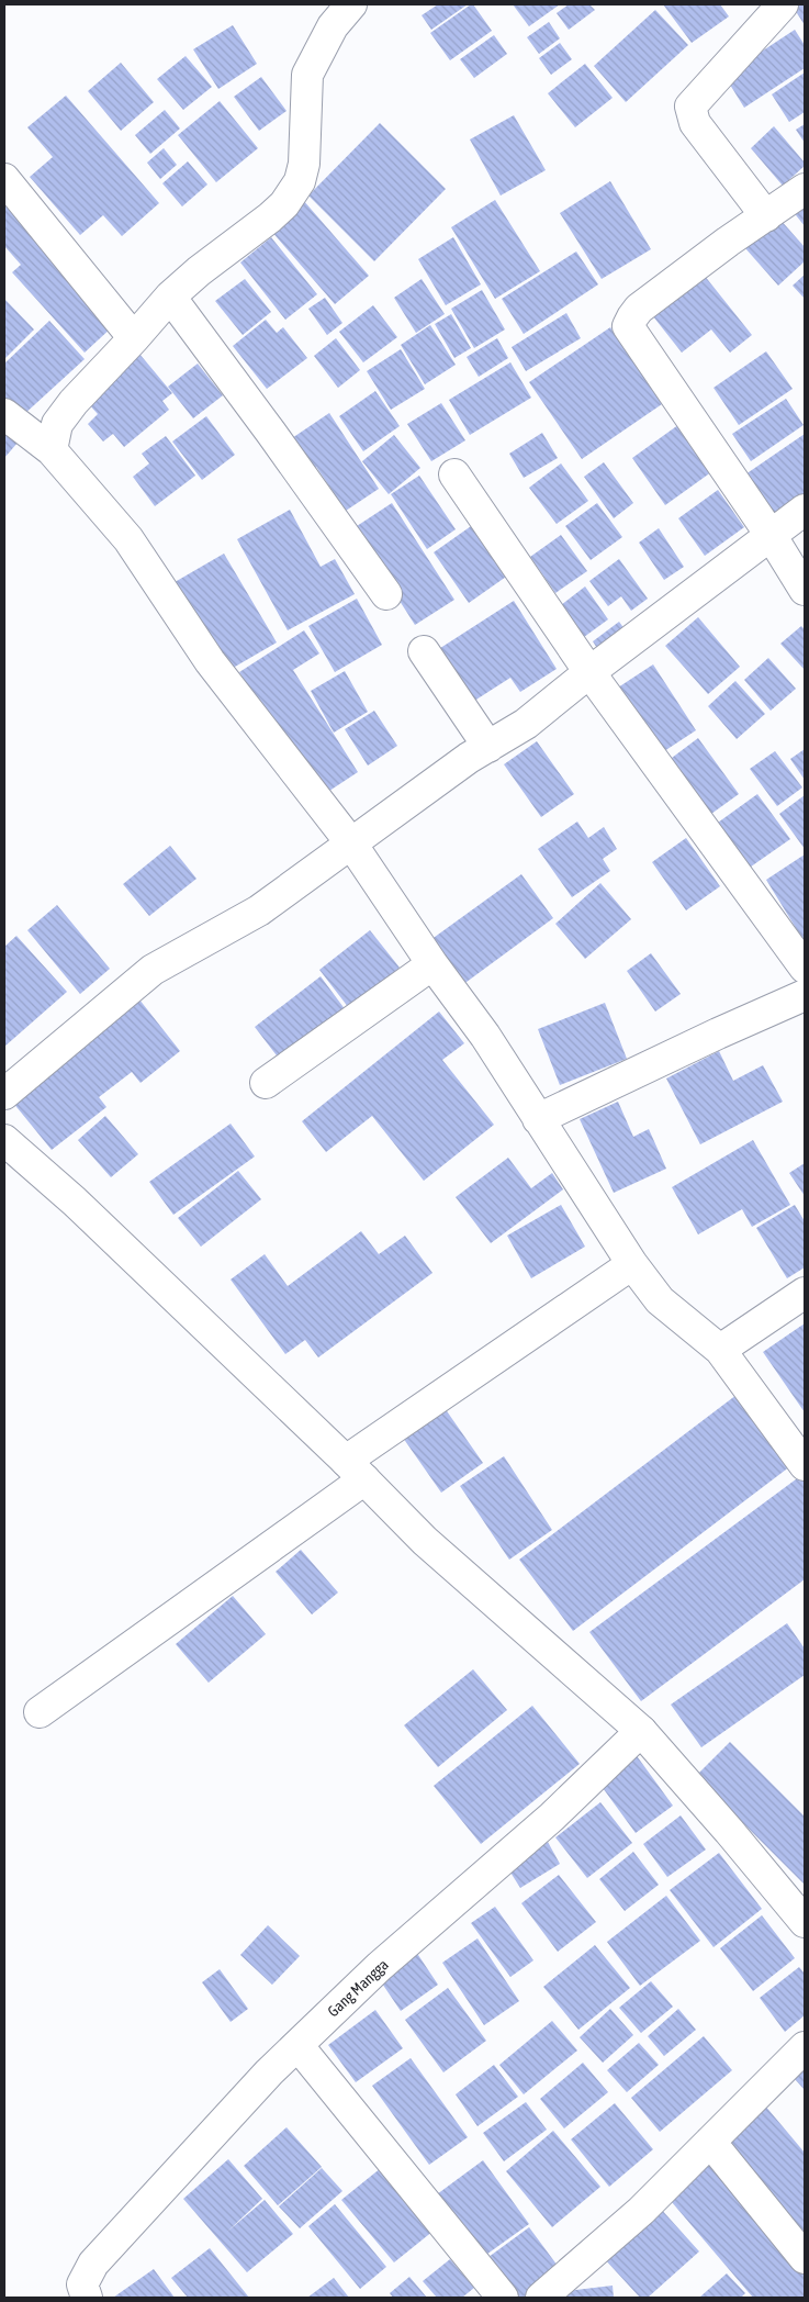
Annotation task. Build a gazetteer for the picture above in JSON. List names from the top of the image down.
{
  "streets": {
    "street": ["Gang Mangga"]
  }
}
